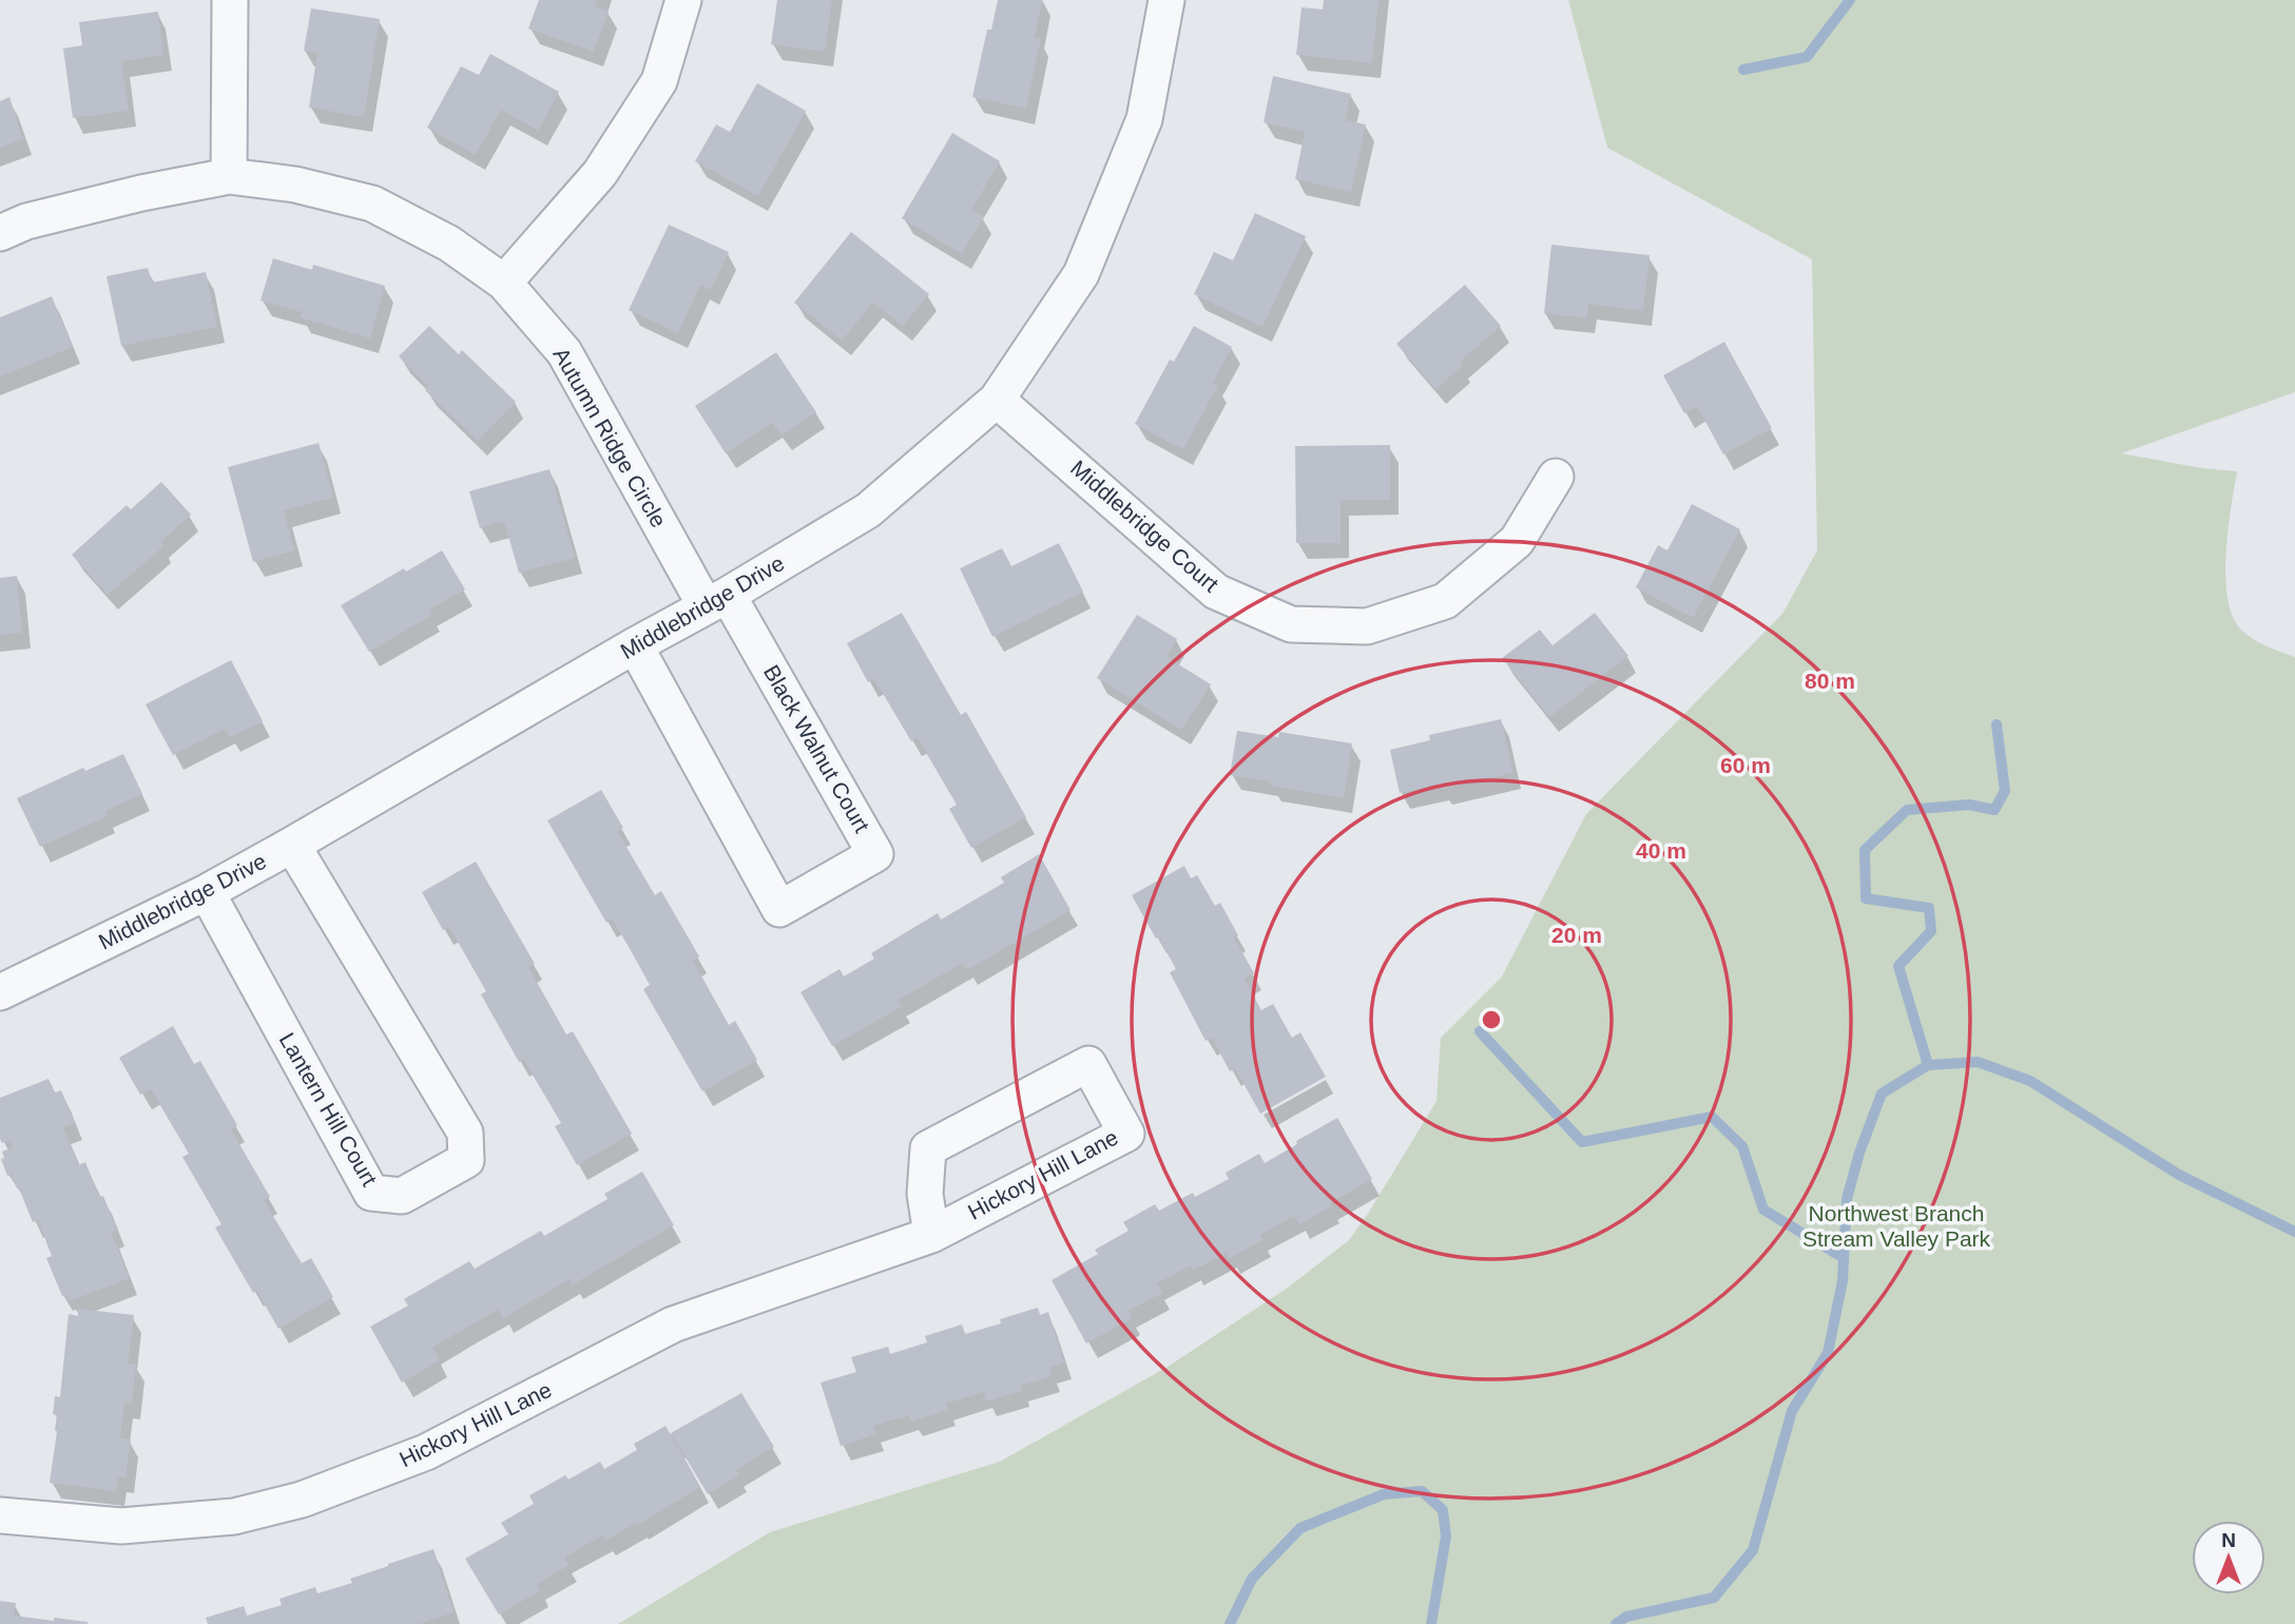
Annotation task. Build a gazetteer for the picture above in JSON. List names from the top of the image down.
{
  "streets": {
    "street": [
      "Autumn Ridge Circle",
      "Middlebridge Court",
      "Middlebridge Drive",
      "Black Walnut Court",
      "Lantern Hill Court",
      "Hickory Hill Lane"
    ]
  },
  "crossings": [
    ["Autumn Ridge Circle", "Middlebridge Drive"],
    ["Autumn Ridge Circle", "Black Walnut Court"],
    ["Middlebridge Court", "Middlebridge Drive"],
    ["Middlebridge Drive", "Black Walnut Court"],
    ["Middlebridge Drive", "Lantern Hill Court"]
  ],
  "parks": ["Northwest Branch Stream Valley Park"],
  "north": "top",
  "rings": [
    "80 m",
    "60 m",
    "40 m",
    "20 m"
  ]
}
